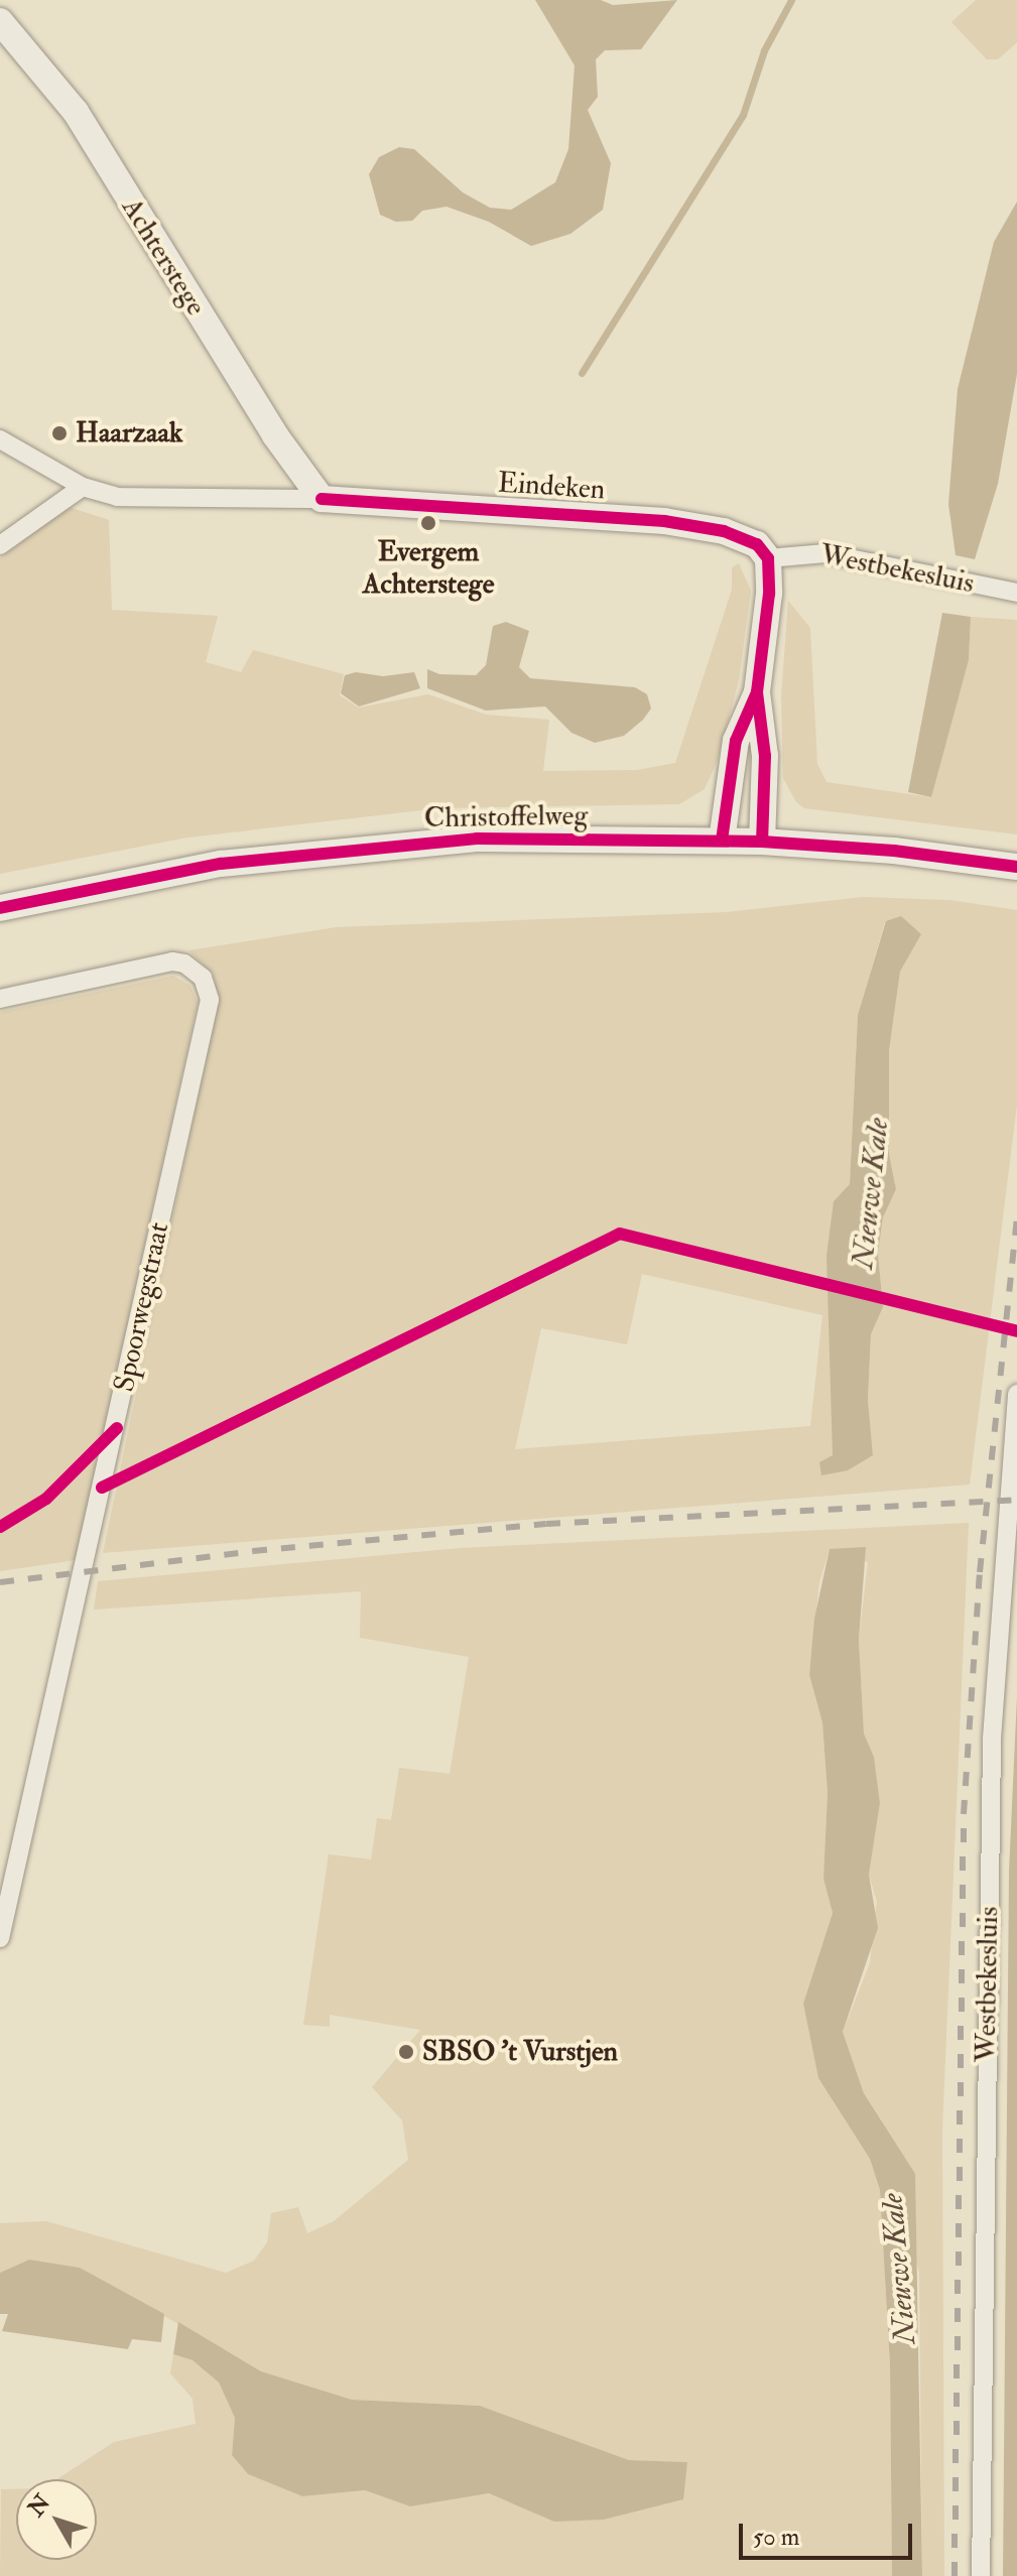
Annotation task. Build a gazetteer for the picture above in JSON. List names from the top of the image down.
{
  "streets": {
    "street": [
      "Achterstege",
      "Eindeken",
      "Westbekesluis",
      "Christoffelweg",
      "Spoorwegstraat"
    ]
  },
  "crossings": [
    ["Achterstege", "Eindeken"],
    ["Eindeken", "Westbekesluis"]
  ],
  "water": ["Nieuwe Kale"],
  "places": ["Haarzaak", "Evergem Achterstege", "SBSO 't Vurstjen"],
  "scale_bar": "50 m",
  "north": "top left"
}
